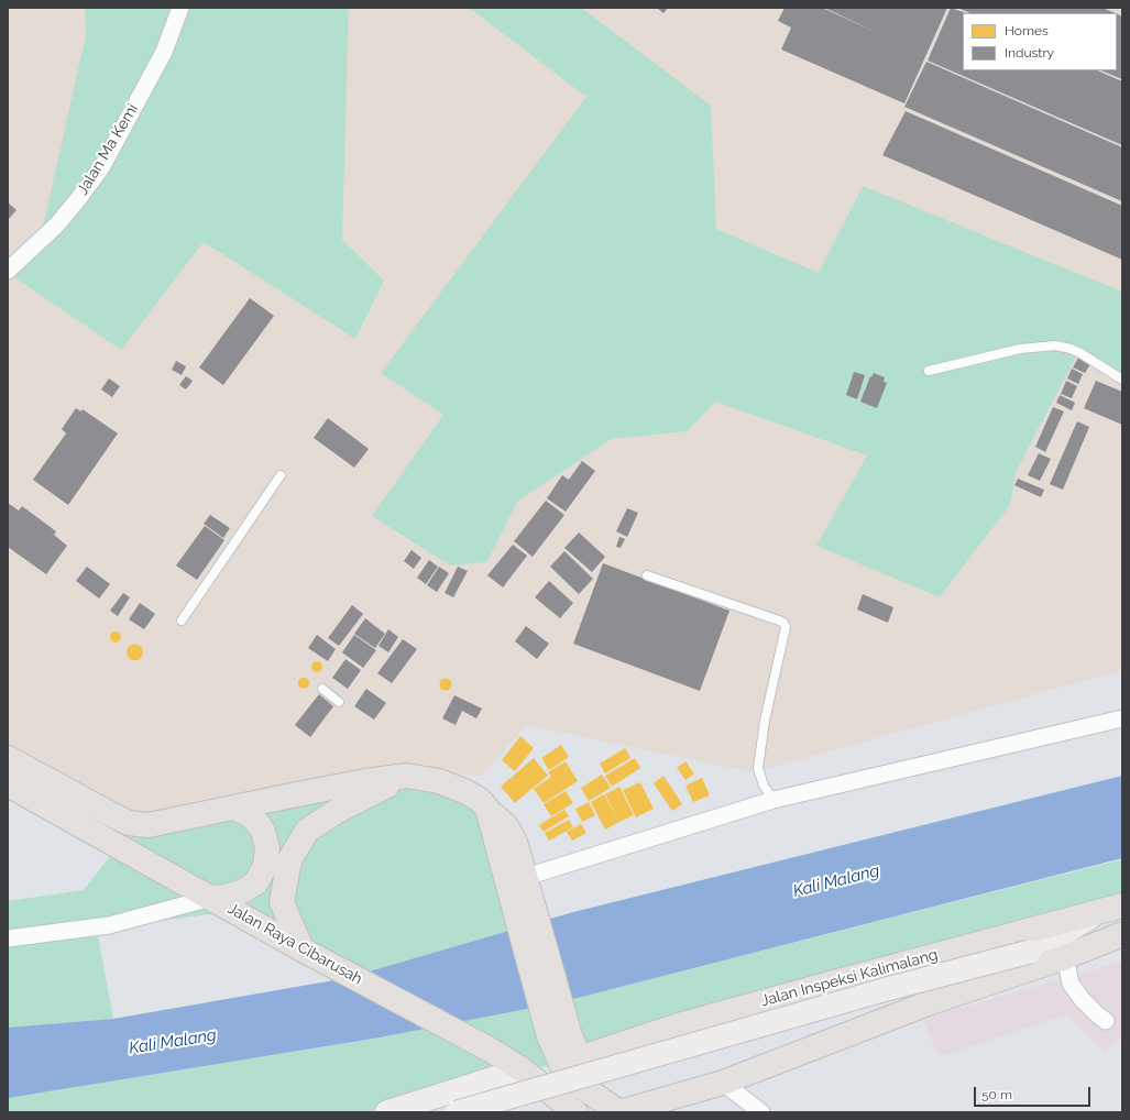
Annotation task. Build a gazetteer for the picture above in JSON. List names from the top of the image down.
{
  "streets": {
    "main road": ["Jalan Raya Cibarusah", "Jalan Inspeksi Kalimalang"],
    "street": ["Jalan Ma Kemi"]
  },
  "water": ["Kali Malang"],
  "legend": ["Homes", "Industry"],
  "scale_bar": "50 m"
}
